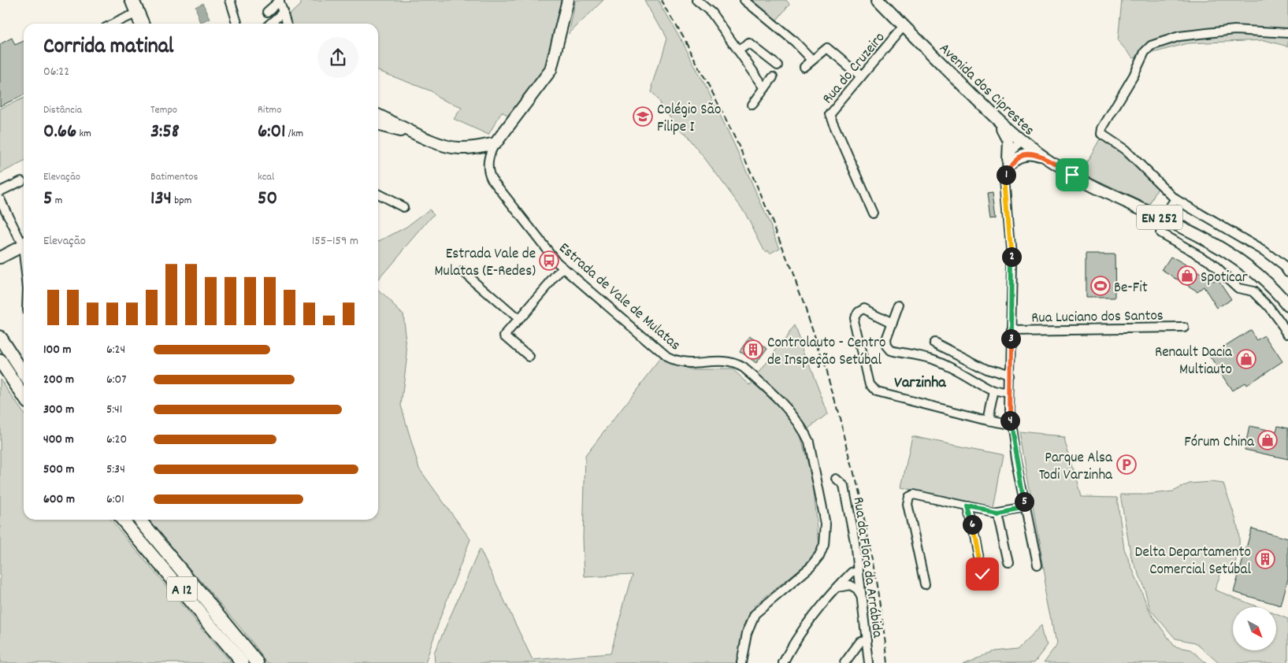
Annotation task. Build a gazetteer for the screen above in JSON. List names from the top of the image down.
{
  "streets": {
    "highway": ["A 12"],
    "main road": ["Avenida dos Ciprestes", "EN 252", "Estrada de Vale de Mulatas"],
    "street": ["Rua do Cruzeiro", "Rua Luciano dos Santos", "Rua da Flora da Arrábida"]
  },
  "crossings": [
    ["Rua do Cruzeiro", "Avenida dos Ciprestes"]
  ],
  "districts": ["Varzinha"],
  "places": {
    "school or university": ["Colégio São Filipe I"],
    "bus stop": ["Estrada Vale de Mulatas (E-Redes)"],
    "shop": ["Spoticar", "Renault Dacia Multiauto", "Fórum China"],
    "sports": ["Be-Fit"],
    "building": ["Controlauto - Centro de Inspeção Setúbal", "Delta Departamento Comercial Setúbal"],
    "parking": ["Parque Alsa Todi Varzinha"]
  },
  "north": "bottom right",
  "page": {
    "heading": ["Corrida matinal", "06:22"],
    "stats": [
      ["Distância", "0.66 km"],
      ["Tempo", "3:58"],
      ["Ritmo", "6:01 /km"],
      ["Elevação", "5 m"],
      ["Batimentos", "134 bpm"],
      ["kcal", "50"]
    ],
    "pins": [
      "1",
      "2",
      "3",
      "4",
      "5",
      "6"
    ],
    "chart": ["Elevação", "155–159 m"],
    "list": [
      {
        "name": "100 m",
        "note": "6:24"
      },
      {
        "name": "200 m",
        "note": "6:07"
      },
      {
        "name": "300 m",
        "note": "5:41"
      },
      {
        "name": "400 m",
        "note": "6:20"
      },
      {
        "name": "500 m",
        "note": "5:34"
      },
      {
        "name": "600 m",
        "note": "6:01"
      }
    ]
  }
}
